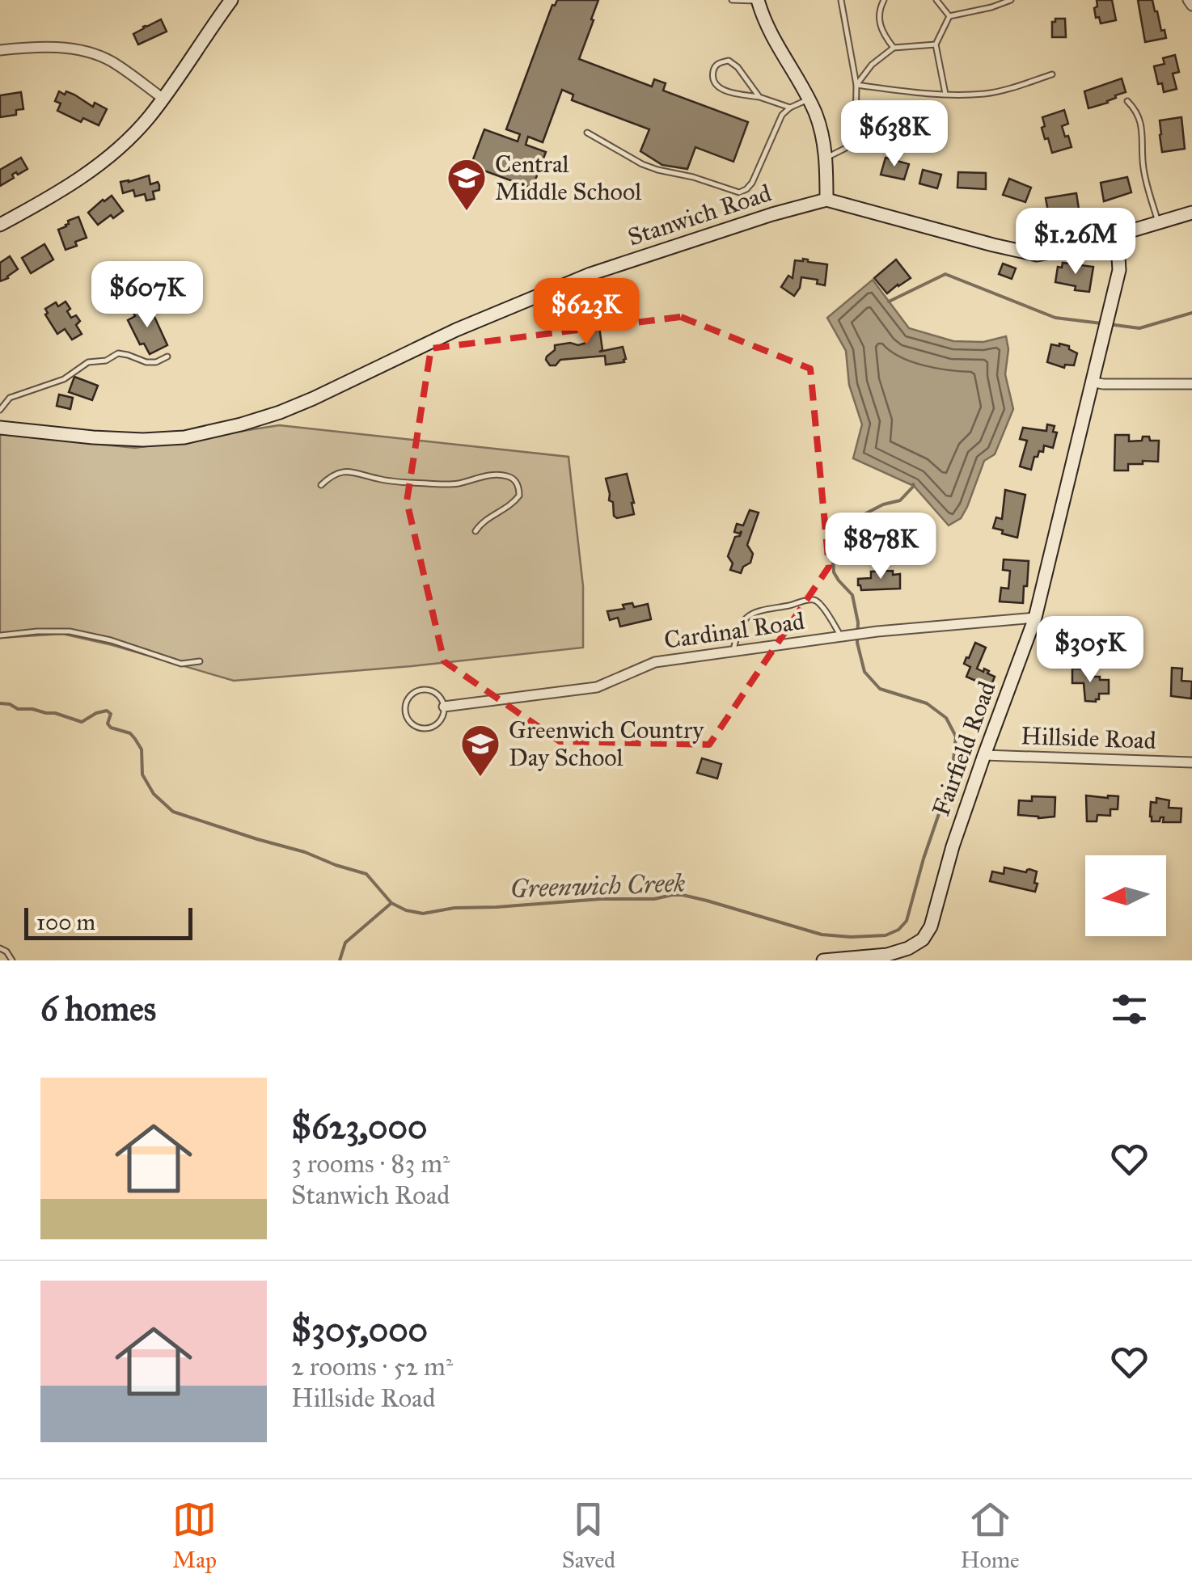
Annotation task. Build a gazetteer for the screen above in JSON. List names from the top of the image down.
{
  "streets": {
    "street": [
      "Stanwich Road",
      "Cardinal Road",
      "Hillside Road",
      "Fairfield Road"
    ]
  },
  "crossings": [
    ["Stanwich Road", "Fairfield Road"],
    ["Cardinal Road", "Fairfield Road"],
    ["Hillside Road", "Fairfield Road"]
  ],
  "water": ["Greenwich Creek"],
  "places": {
    "school or university": ["Central Middle School", "Greenwich Country Day School"]
  },
  "scale_bar": "100 m",
  "north": "left",
  "page": {
    "price": [
      "$638K",
      "$1.26M",
      "$607K",
      "$623K",
      "$878K",
      "$305K"
    ],
    "scale": "100 m",
    "heading": "6 homes",
    "list": [
      {
        "name": "$623,000",
        "note": "3 rooms · 83 m² · Stanwich Road"
      },
      {
        "name": "$305,000",
        "note": "2 rooms · 52 m² · Hillside Road"
      }
    ],
    "tabs": ["Map", "Saved", "Home"]
  }
}
